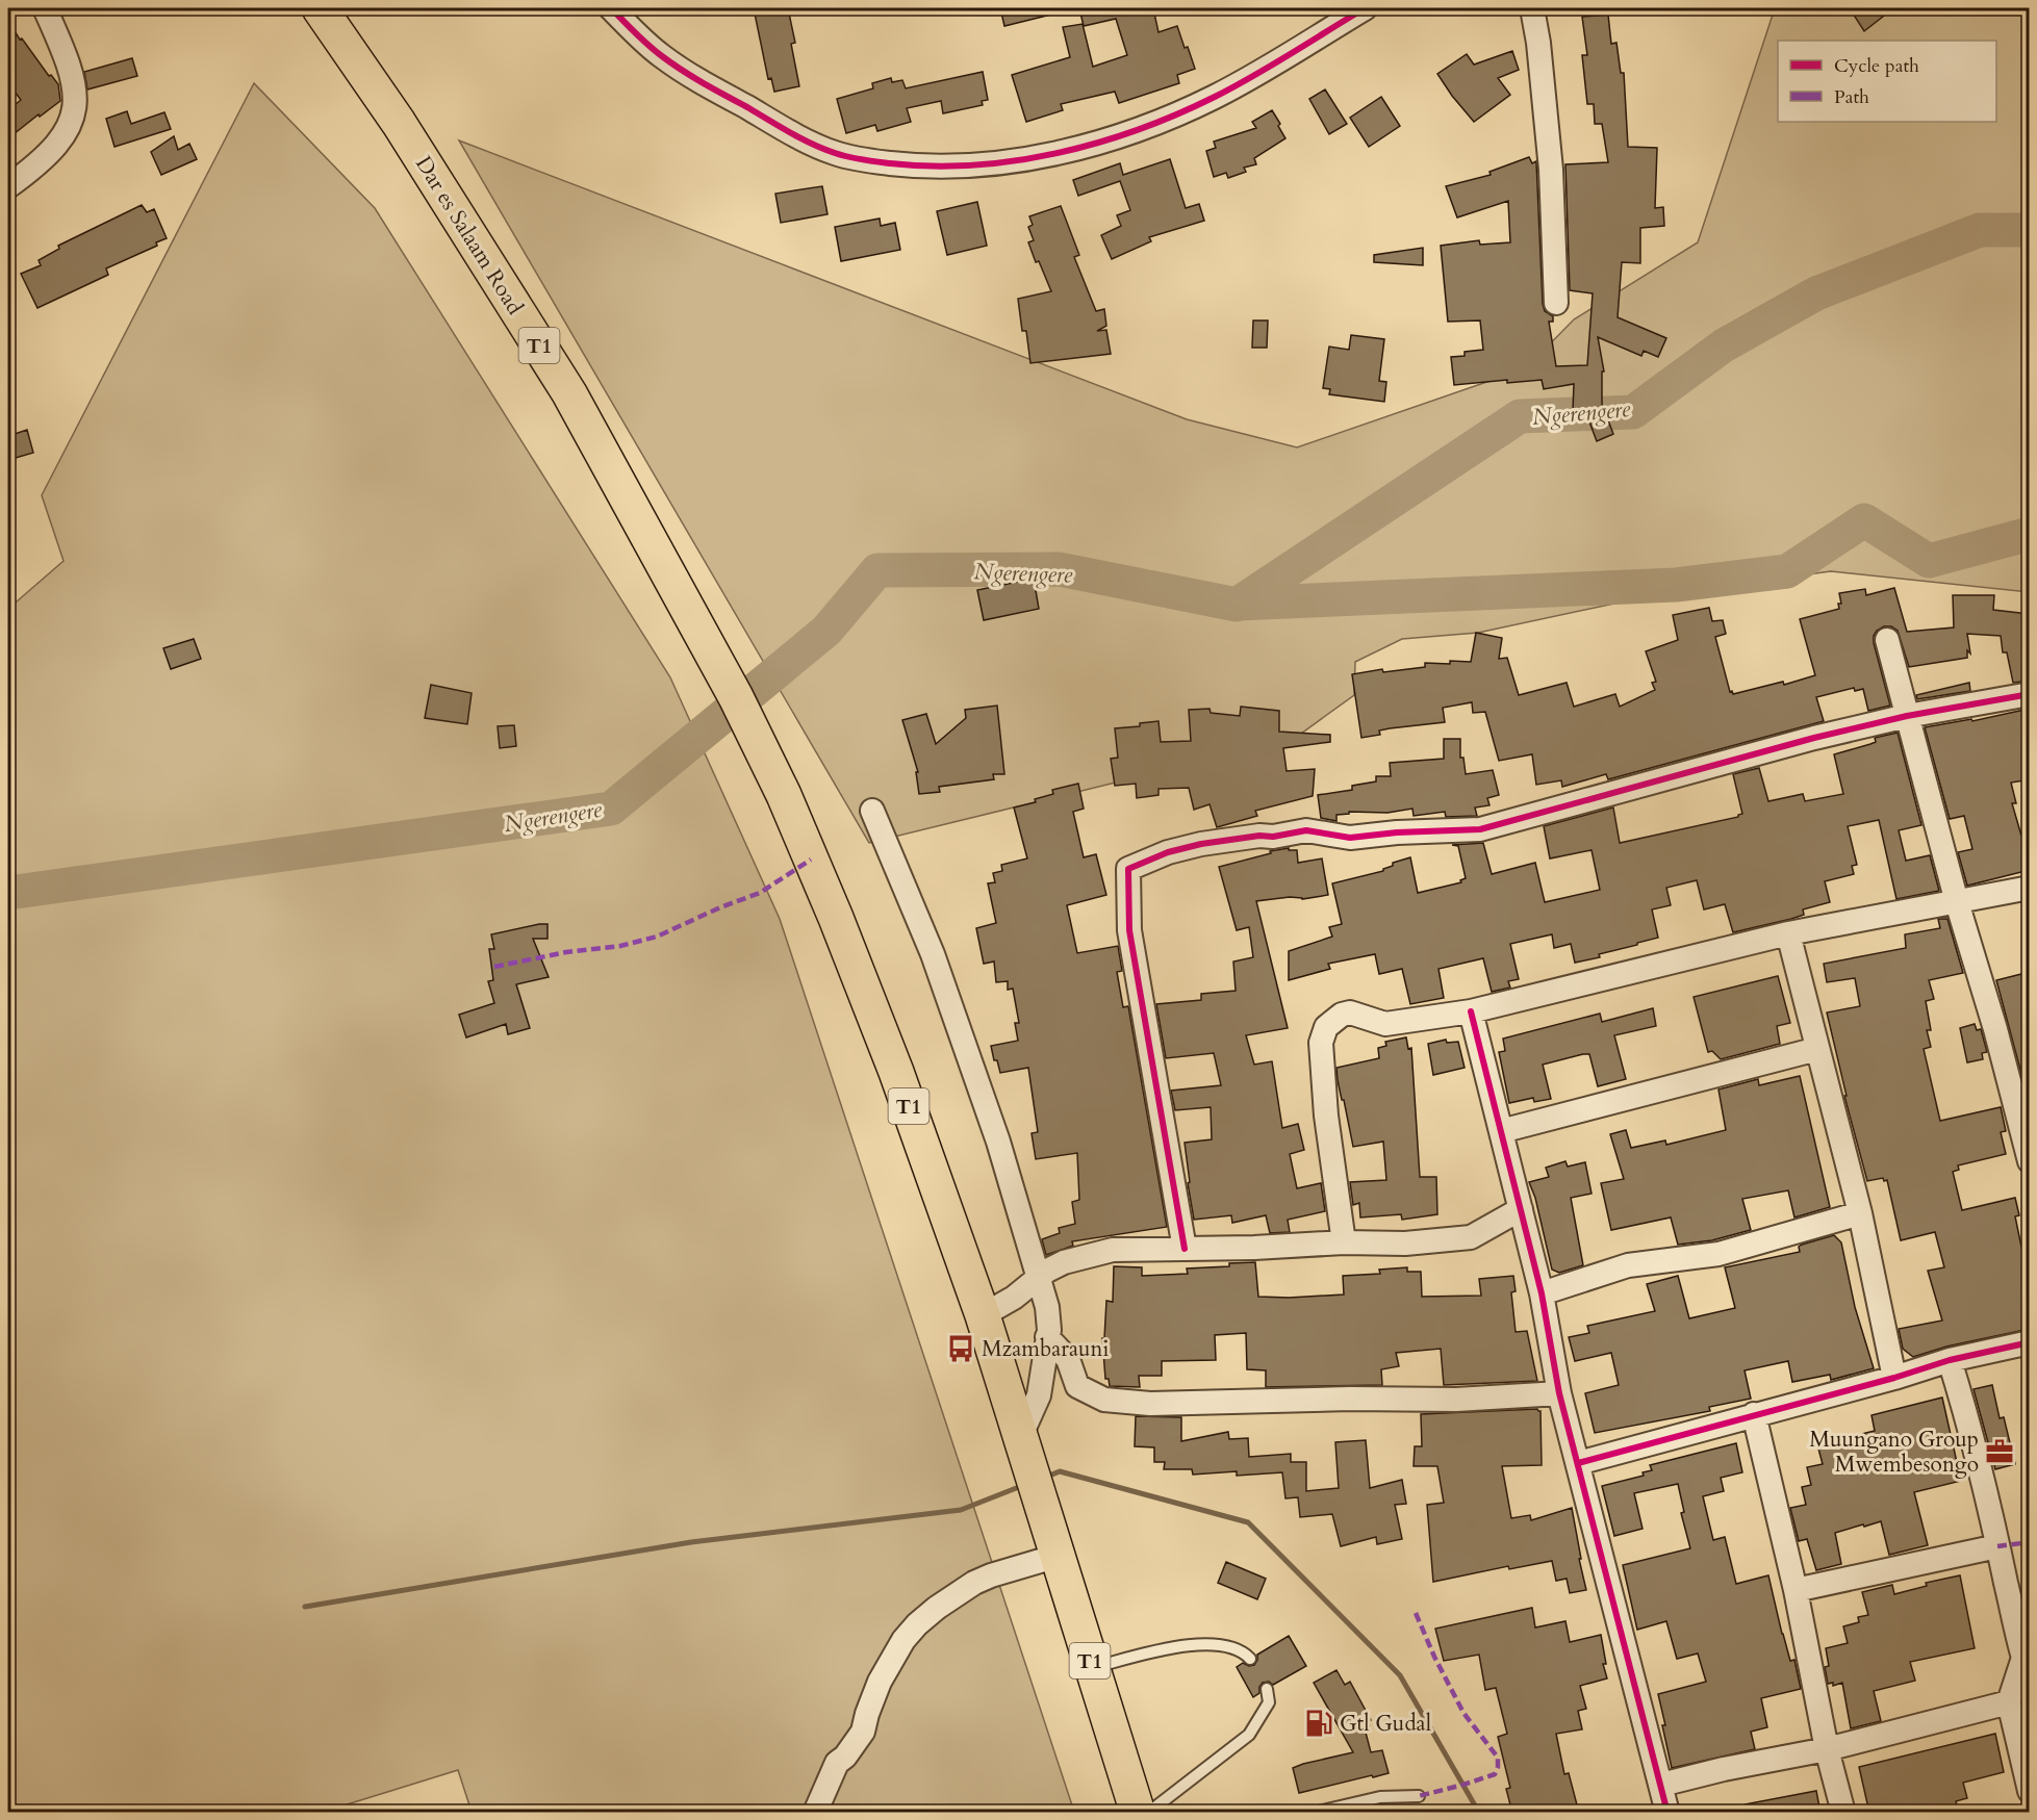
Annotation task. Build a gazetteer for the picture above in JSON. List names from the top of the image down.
{
  "streets": {
    "highway": ["Dar es Salaam Road", "T1"]
  },
  "crossings": [
    ["Dar es Salaam Road", "T1"]
  ],
  "water": ["Ngerengere"],
  "places": {
    "bus stop": ["Mzambarauni"],
    "office": ["Muungano Group Mwembesongo"],
    "fuel station": ["Gtl Gudal"]
  },
  "legend": ["Cycle path", "Path"]
}
